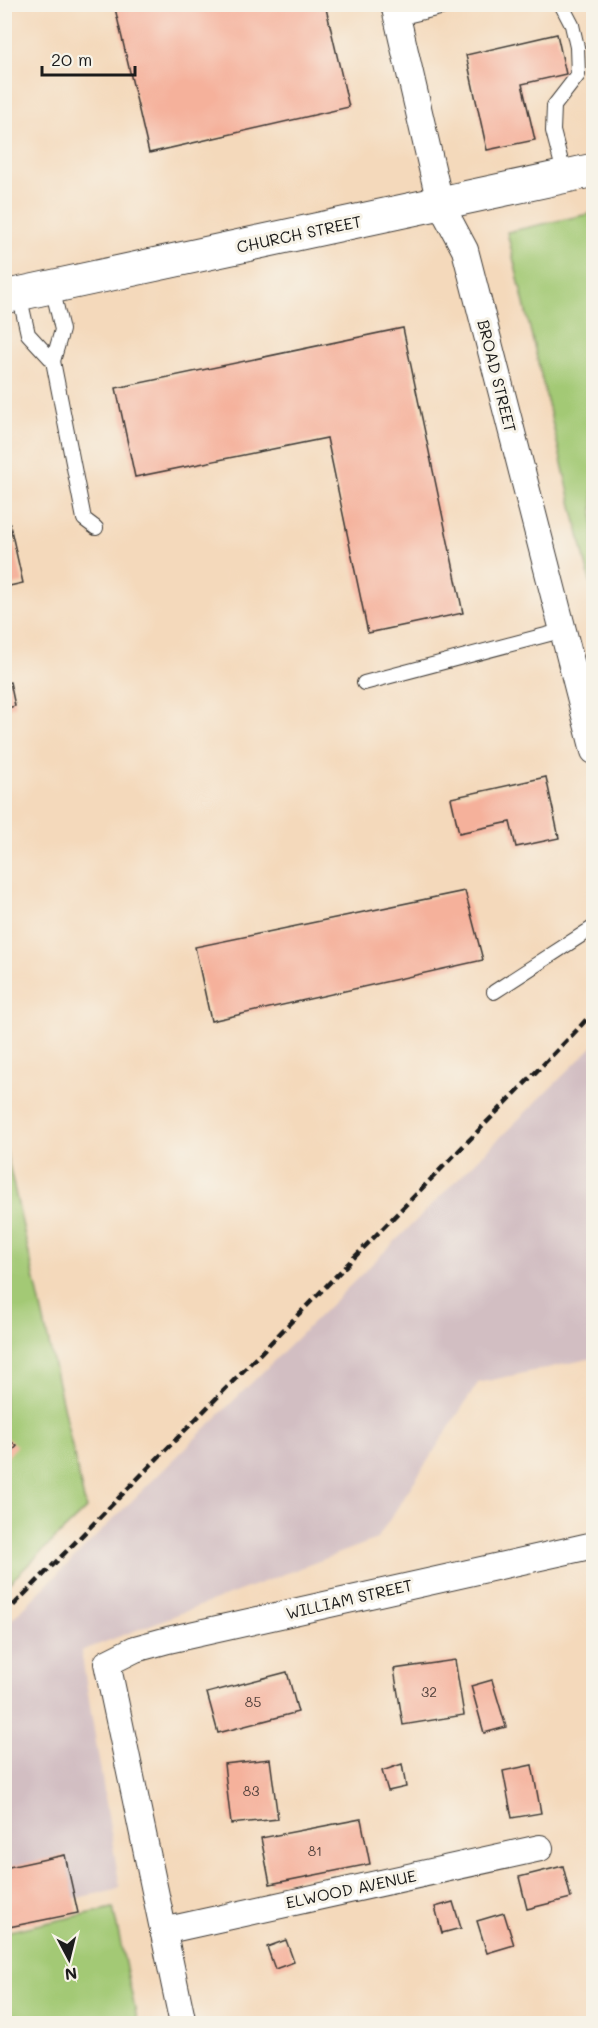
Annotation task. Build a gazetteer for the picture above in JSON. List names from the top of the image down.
{
  "streets": {
    "street": [
      "CHURCH STREET",
      "BROAD STREET",
      "WILLIAM STREET",
      "ELWOOD AVENUE"
    ]
  },
  "crossings": [
    ["CHURCH STREET", "BROAD STREET"],
    ["WILLIAM STREET", "ELWOOD AVENUE"]
  ],
  "house_numbers": [
    "32",
    "85",
    "83",
    "81"
  ],
  "scale_bar": "20 m",
  "north": "bottom"
}
